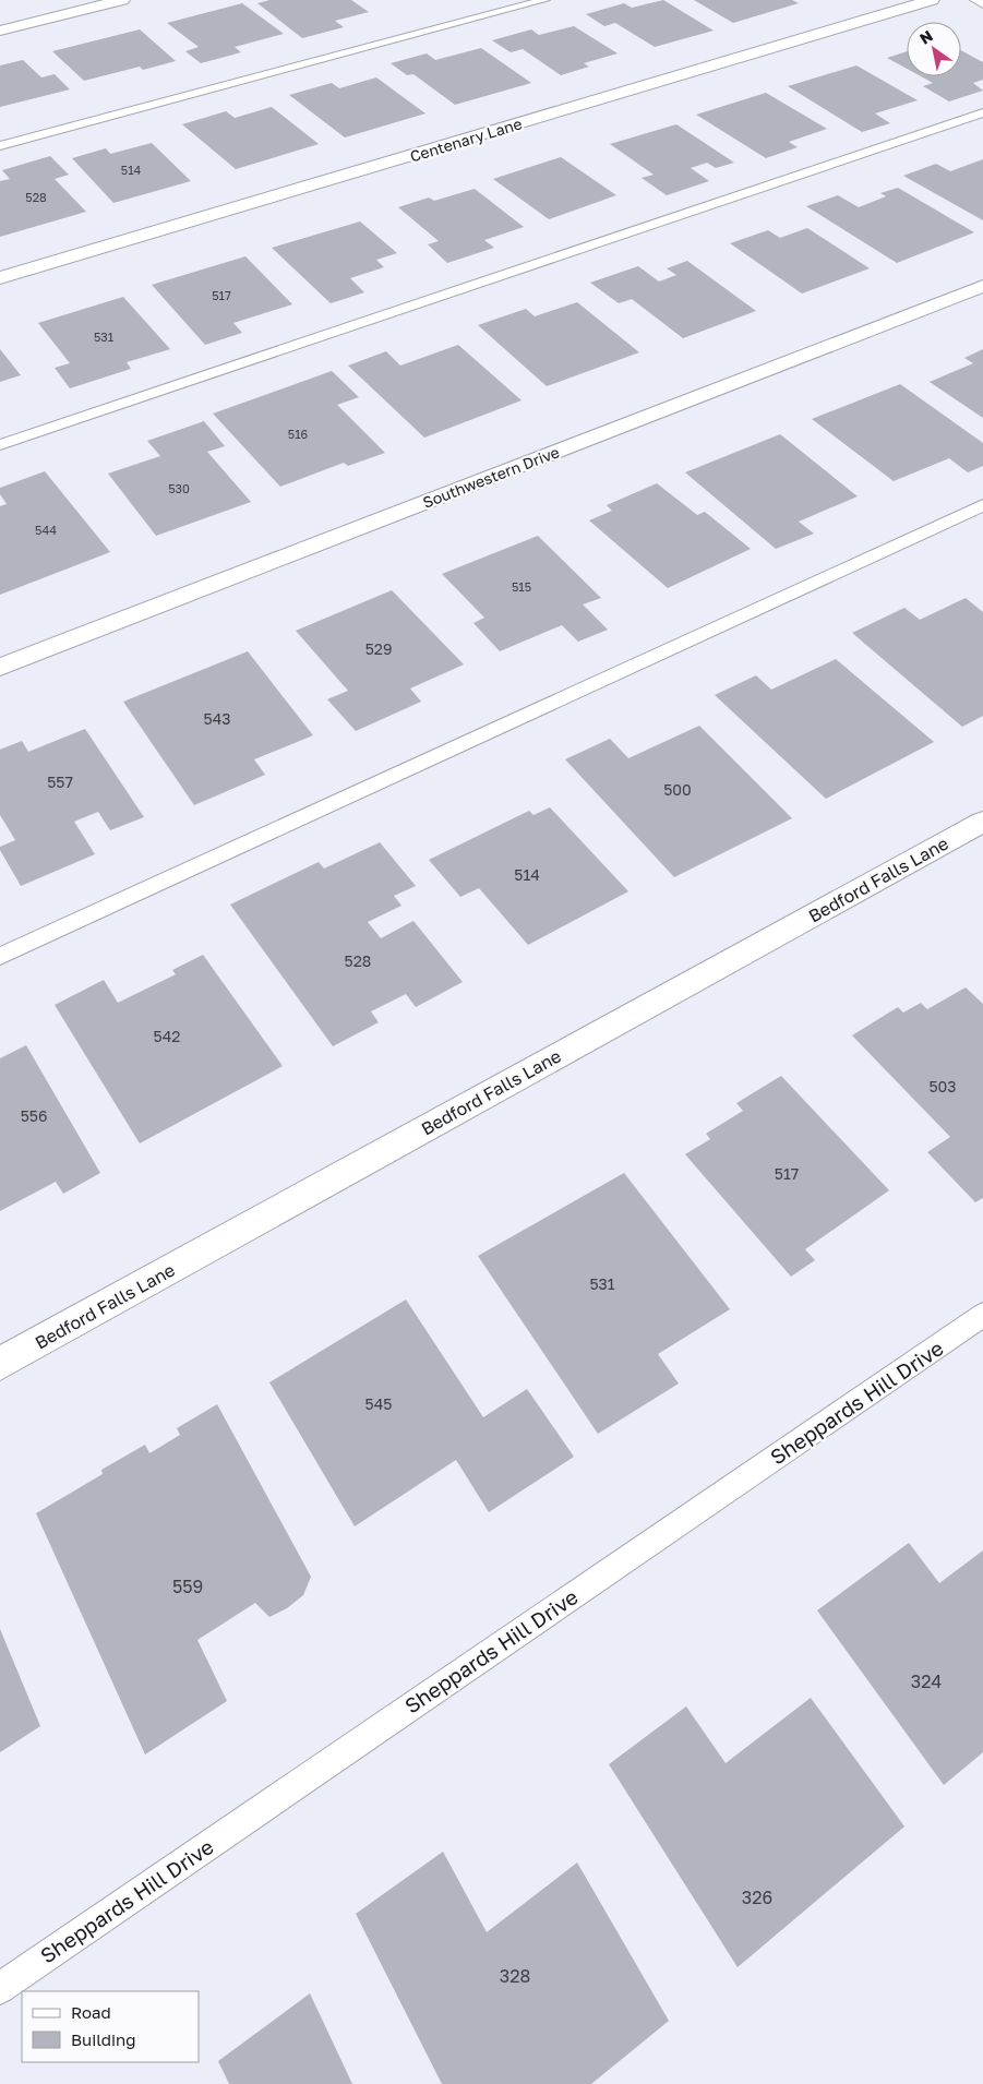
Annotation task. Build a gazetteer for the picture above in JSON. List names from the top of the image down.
{
  "streets": {
    "street": ["Centenary Lane", "Southwestern Drive", "Bedford Falls Lane"],
    "lane": ["Sheppards Hill Drive"]
  },
  "house_numbers": [
    "514",
    "528",
    "517",
    "531",
    "516",
    "530",
    "544",
    "515",
    "529",
    "543",
    "557",
    "500",
    "514",
    "528",
    "542",
    "503",
    "556",
    "517",
    "531",
    "545",
    "559",
    "324",
    "326",
    "328"
  ],
  "legend": ["Road", "Building"],
  "north": "top left"
}
